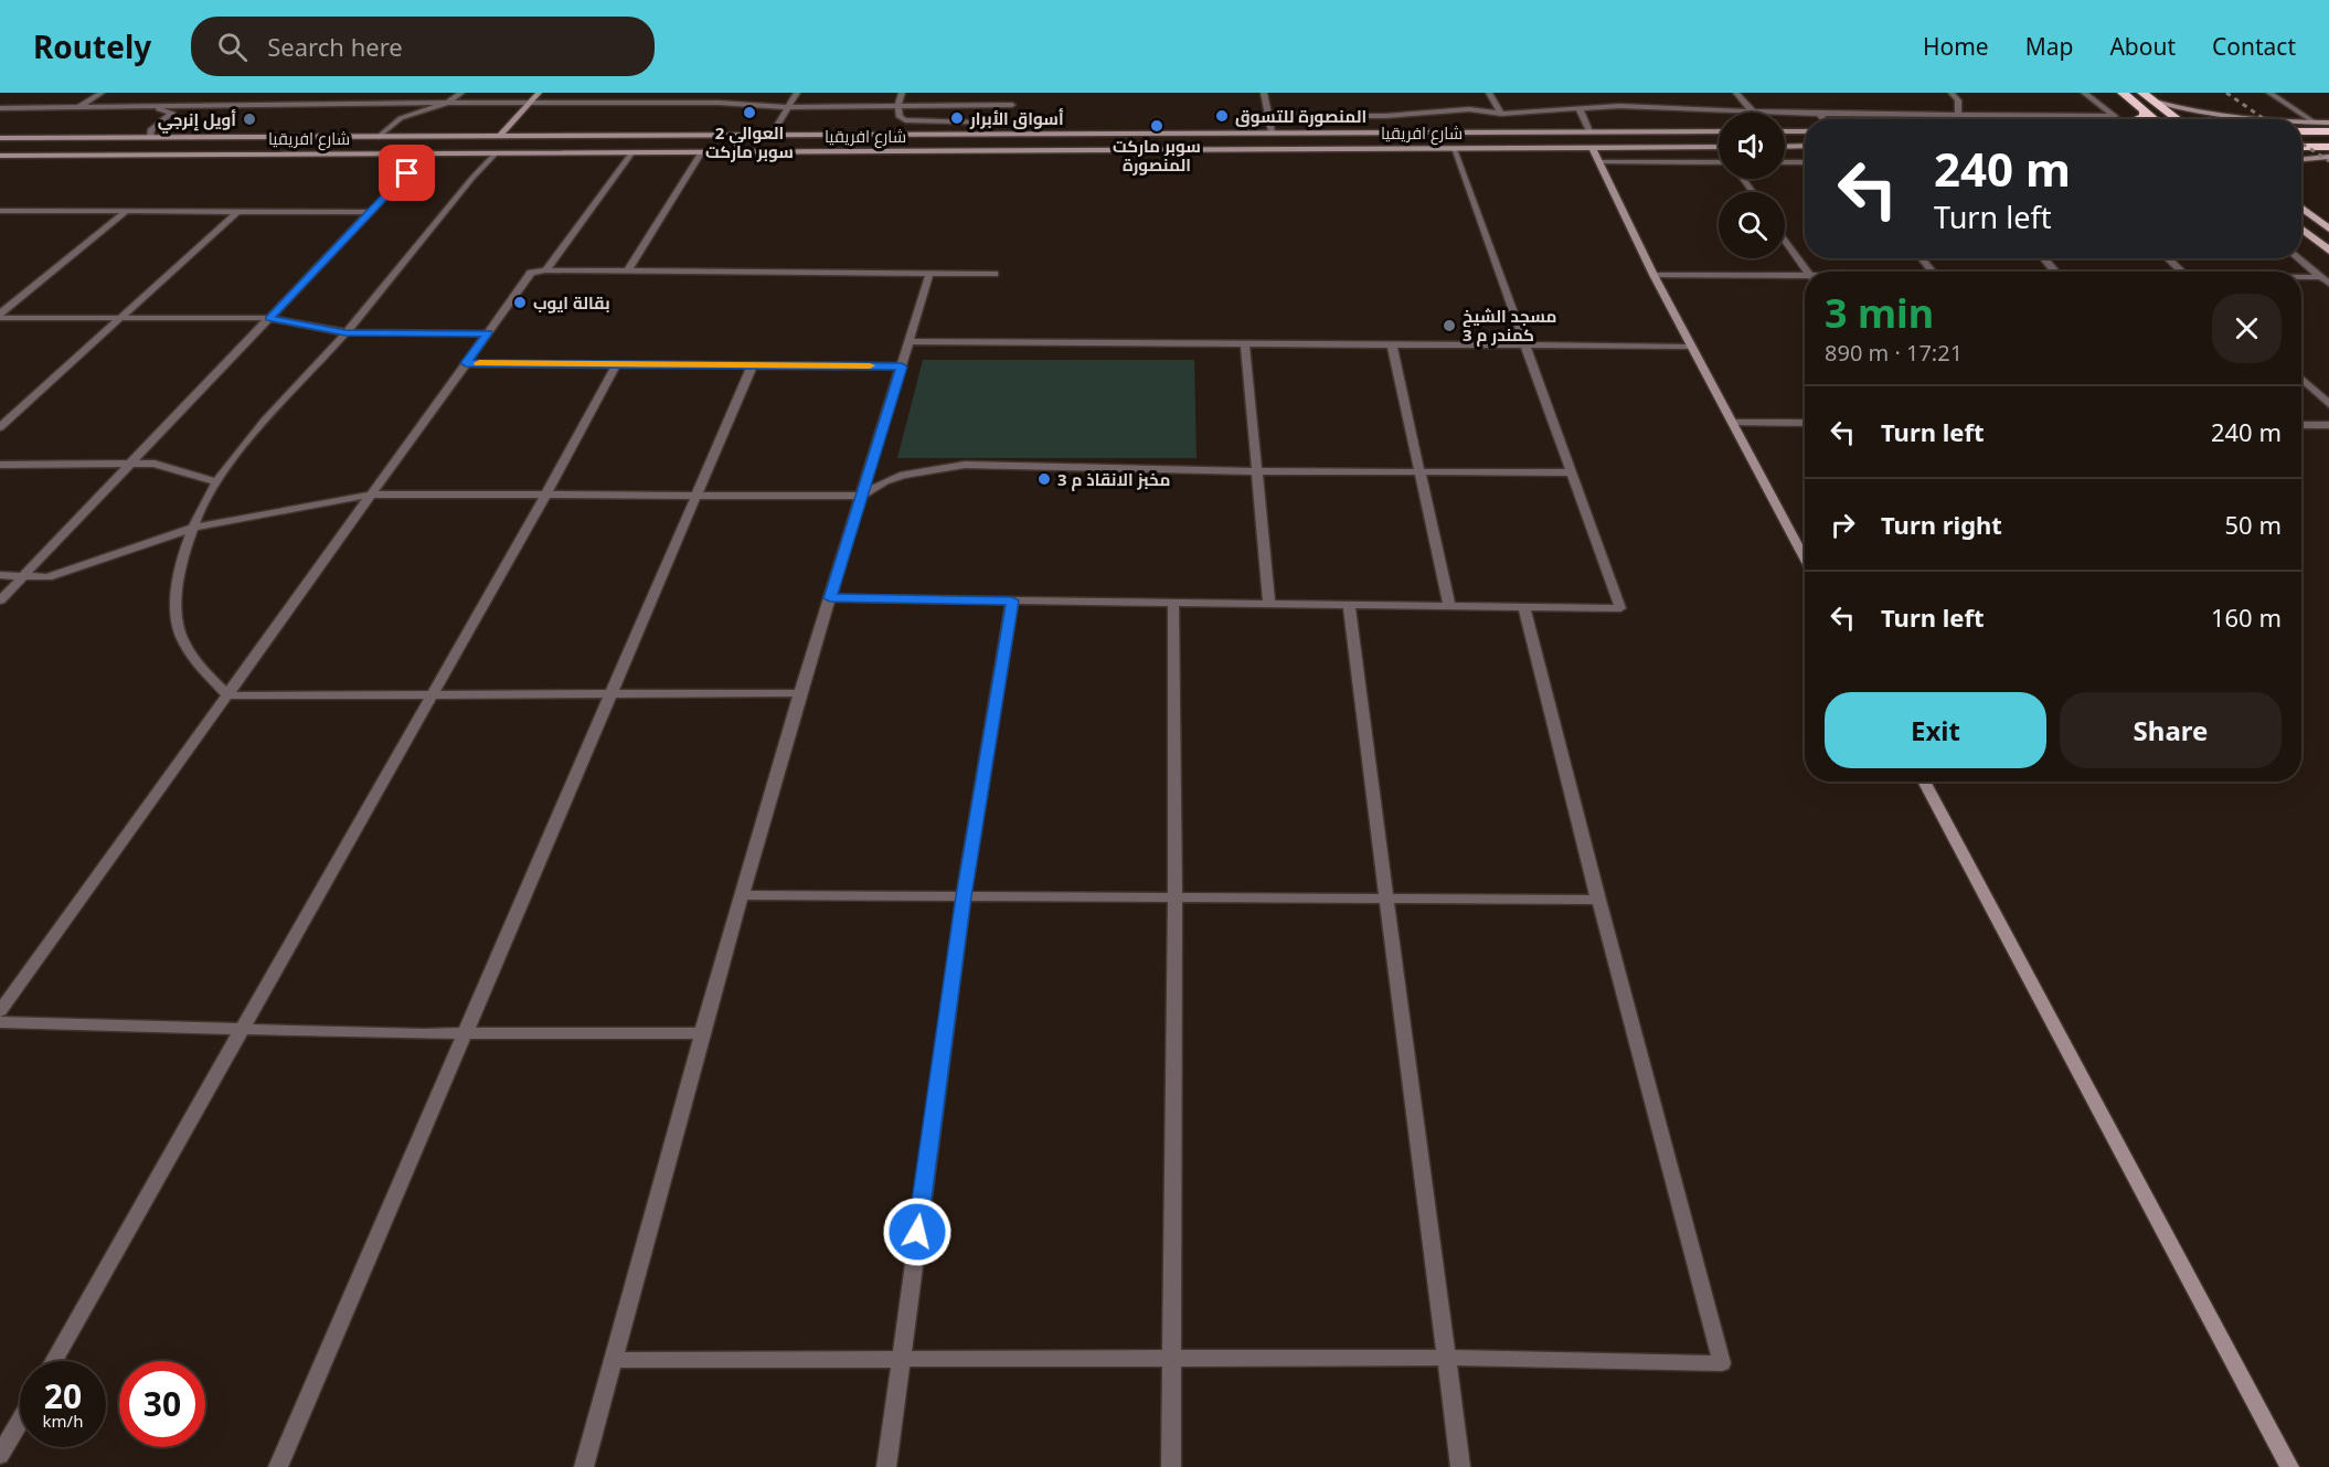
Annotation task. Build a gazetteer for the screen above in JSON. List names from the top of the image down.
{
  "streets": {
    "street": ["شارع افريقيا"]
  },
  "places": [
    "العوالي 2 سوبر ماركت",
    "المنصورة للتسوق",
    "أسواق الأبرار",
    "أويل إنرجي",
    "سوبر ماركت المنصورة",
    "بقالة ايوب",
    "مسجد الشيخ كمندر م 3",
    "مخبز الانقاذ م 3"
  ],
  "page": {
    "header": "Routely",
    "search": "Search here",
    "nav": [
      "Home",
      "Map",
      "About",
      "Contact"
    ],
    "turn": ["240 m", "Turn left"],
    "heading": ["3 min", "890 m · 17:21"],
    "list": [
      {
        "name": "Turn left",
        "value": "240 m"
      },
      {
        "name": "Turn right",
        "value": "50 m"
      },
      {
        "name": "Turn left",
        "value": "160 m"
      }
    ],
    "buttons": ["Exit", "Share"],
    "speed": "20 km/h",
    "limit": "30"
  }
}
